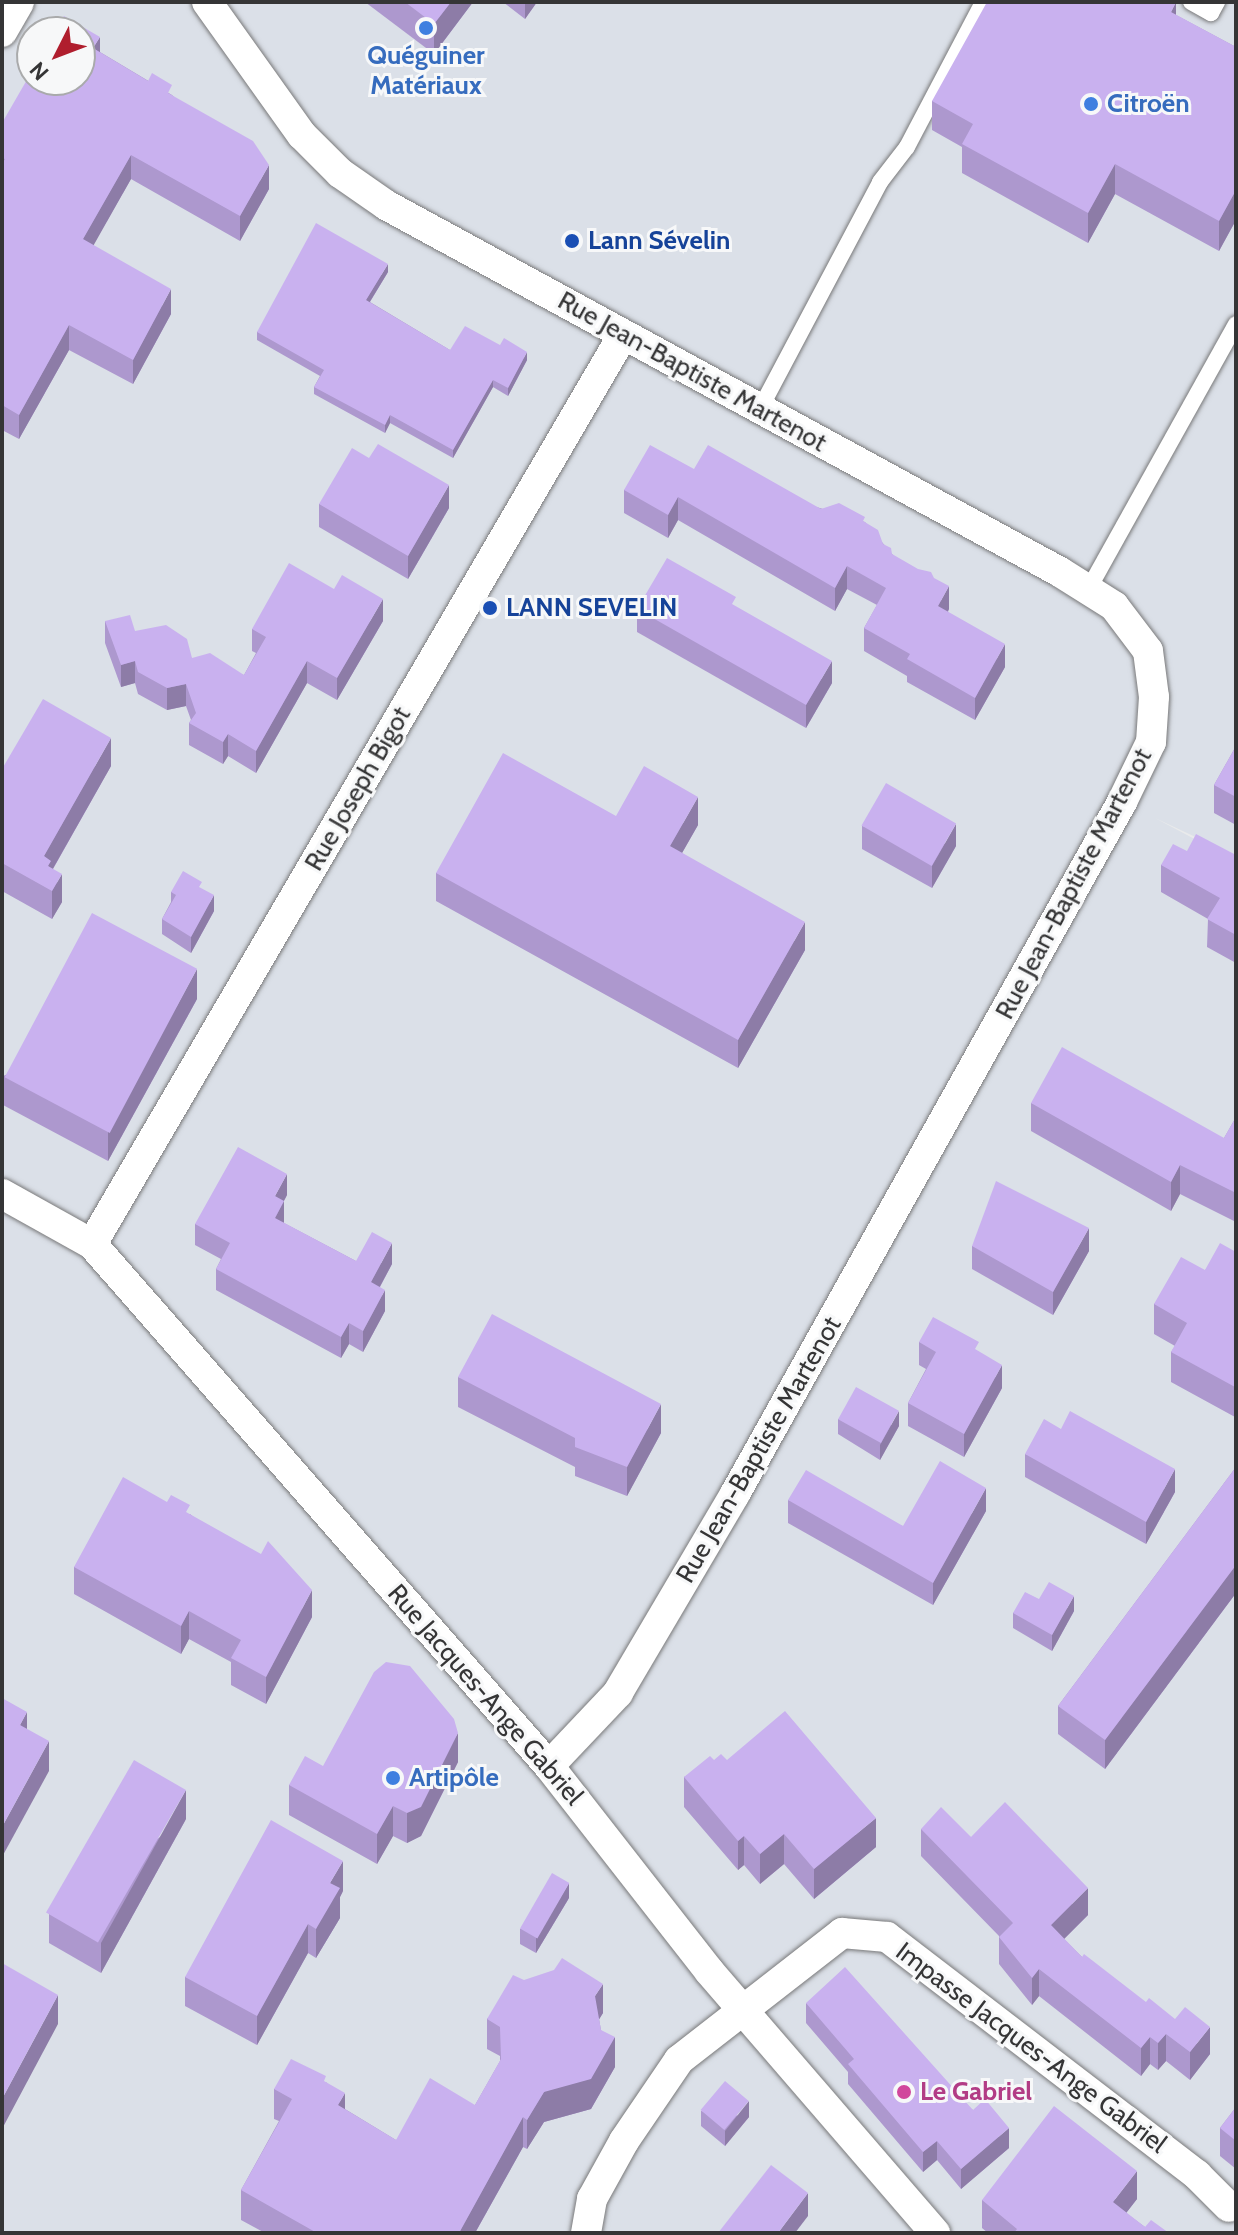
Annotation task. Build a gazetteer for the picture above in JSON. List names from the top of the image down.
{
  "streets": {
    "street": [
      "Rue Jean-Baptiste Martenot",
      "Rue Joseph Bigot",
      "Rue Jacques-Ange Gabriel",
      "Impasse Jacques-Ange Gabriel"
    ]
  },
  "crossings": [
    ["Rue Jean-Baptiste Martenot", "Rue Joseph Bigot"],
    ["Rue Jean-Baptiste Martenot", "Rue Jacques-Ange Gabriel"],
    ["Rue Joseph Bigot", "Rue Jacques-Ange Gabriel"],
    ["Rue Jacques-Ange Gabriel", "Impasse Jacques-Ange Gabriel"]
  ],
  "places": [
    "Quéguiner Matériaux",
    "Citroën",
    "Lann Sévelin",
    "LANN SEVELIN",
    "Artipôle",
    "Le Gabriel"
  ],
  "north": "bottom left"
}
